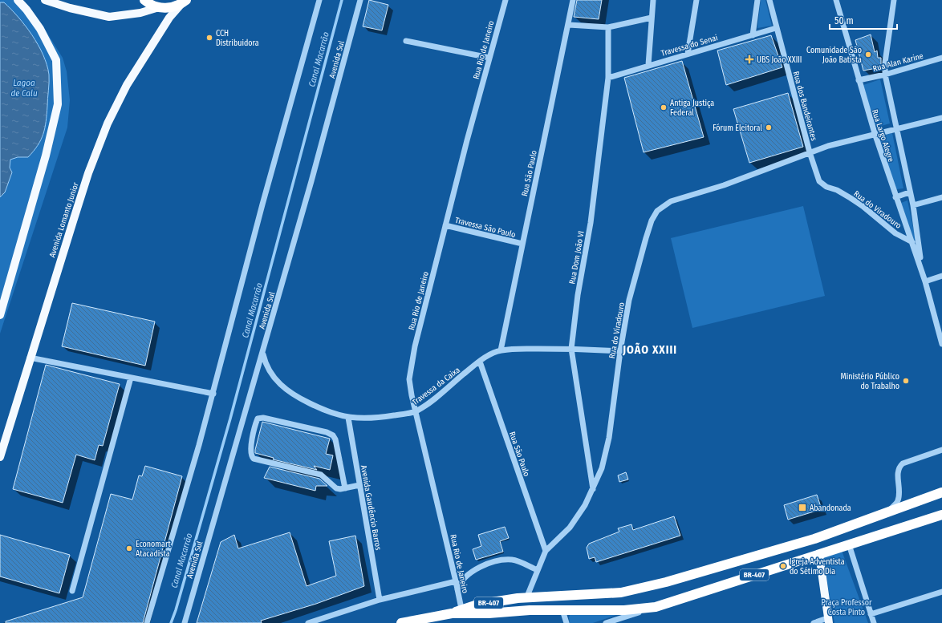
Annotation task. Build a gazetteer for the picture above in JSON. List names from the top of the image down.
{
  "streets": {
    "highway": ["BR-407"],
    "main road": ["Avenida Lomanto Junior"],
    "street": [
      "Travessa do Senai",
      "Rua Rio de Janeiro",
      "Avenida Sul",
      "Rua Alan Karine",
      "Rua dos Bandeirantes",
      "Rua Largo Alegre",
      "Rua São Paulo",
      "Rua do Viradouro",
      "Travessa São Paulo",
      "Rua Dom João VI",
      "Travessa da Caixa",
      "Avenida Gaudêncio Barros"
    ]
  },
  "crossings": [
    ["Travessa do Senai", "Rua dos Bandeirantes"],
    ["Travessa do Senai", "Rua Dom João VI"],
    ["Rua Rio de Janeiro", "Travessa São Paulo"],
    ["Rua Rio de Janeiro", "Travessa da Caixa"],
    ["Rua Rio de Janeiro", "BR-407"],
    ["Avenida Sul", "Travessa da Caixa"],
    ["Rua Alan Karine", "Rua Largo Alegre"],
    ["Rua dos Bandeirantes", "Rua do Viradouro"],
    ["Rua Largo Alegre", "Rua do Viradouro"],
    ["Rua São Paulo", "Rua do Viradouro"],
    ["Rua São Paulo", "Travessa São Paulo"],
    ["Rua São Paulo", "Travessa da Caixa"],
    ["Rua do Viradouro", "Rua Dom João VI"],
    ["Rua do Viradouro", "Travessa da Caixa"],
    ["Rua do Viradouro", "BR-407"],
    ["Rua Dom João VI", "Travessa da Caixa"],
    ["Travessa da Caixa", "Avenida Gaudêncio Barros"]
  ],
  "districts": ["JOÃO XXIII"],
  "water": ["Canal Macarrão", "Lagoa de Calu"],
  "parks": ["Praça Professor Costa Pinto"],
  "places": {
    "other": [
      "CCH Distribuidora",
      "Comunidade São João Batista",
      "Antiga Justiça Federal",
      "Fórum Eleitoral",
      "Ministério Público do Trabalho",
      "Economart Atacadista",
      "Igreja Adventista do Sétimo Dia"
    ],
    "health": ["UBS João XXIII"],
    "transit": ["Abandonada"]
  },
  "scale_bar": "50 m"
}
